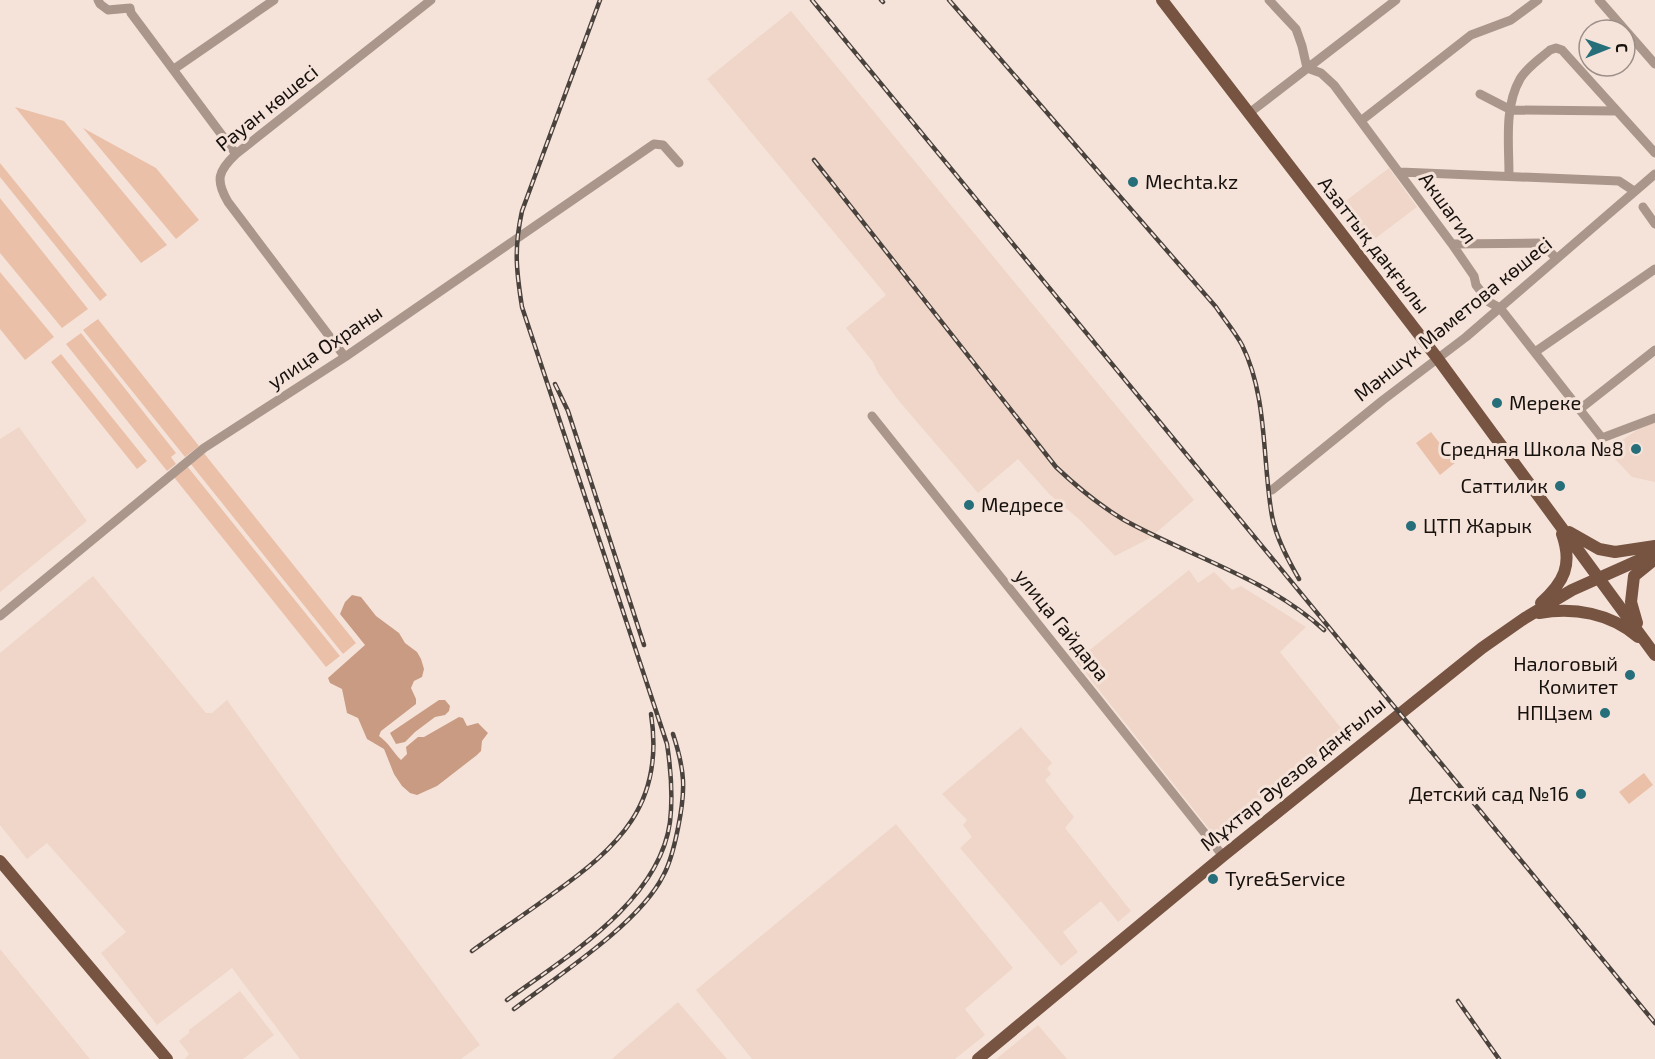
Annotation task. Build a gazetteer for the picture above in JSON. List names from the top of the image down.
{
  "streets": {
    "main road": ["Азаттық даңғылы", "Мұхтар Әуезов даңғылы"],
    "street": [
      "Рауан көшесі",
      "Акшагил",
      "Мәншүк Мәметова көшесі",
      "улица Охраны",
      "улица Гайдара"
    ]
  },
  "crossings": [
    ["Рауан көшесі", "улица Охраны"],
    ["Акшагил", "Мәншүк Мәметова көшесі"],
    ["Азаттық даңғылы", "Мәншүк Мәметова көшесі"],
    ["улица Гайдара", "Мұхтар Әуезов даңғылы"]
  ],
  "places": [
    "Mechta.kz",
    "Мереке",
    "Средняя Школа №8",
    "Саттилик",
    "Медресе",
    "ЦТП Жарык",
    "Налоговый Комитет",
    "НПЦзем",
    "Детский сад №16",
    "Tyre&Service"
  ],
  "north": "right"
}
